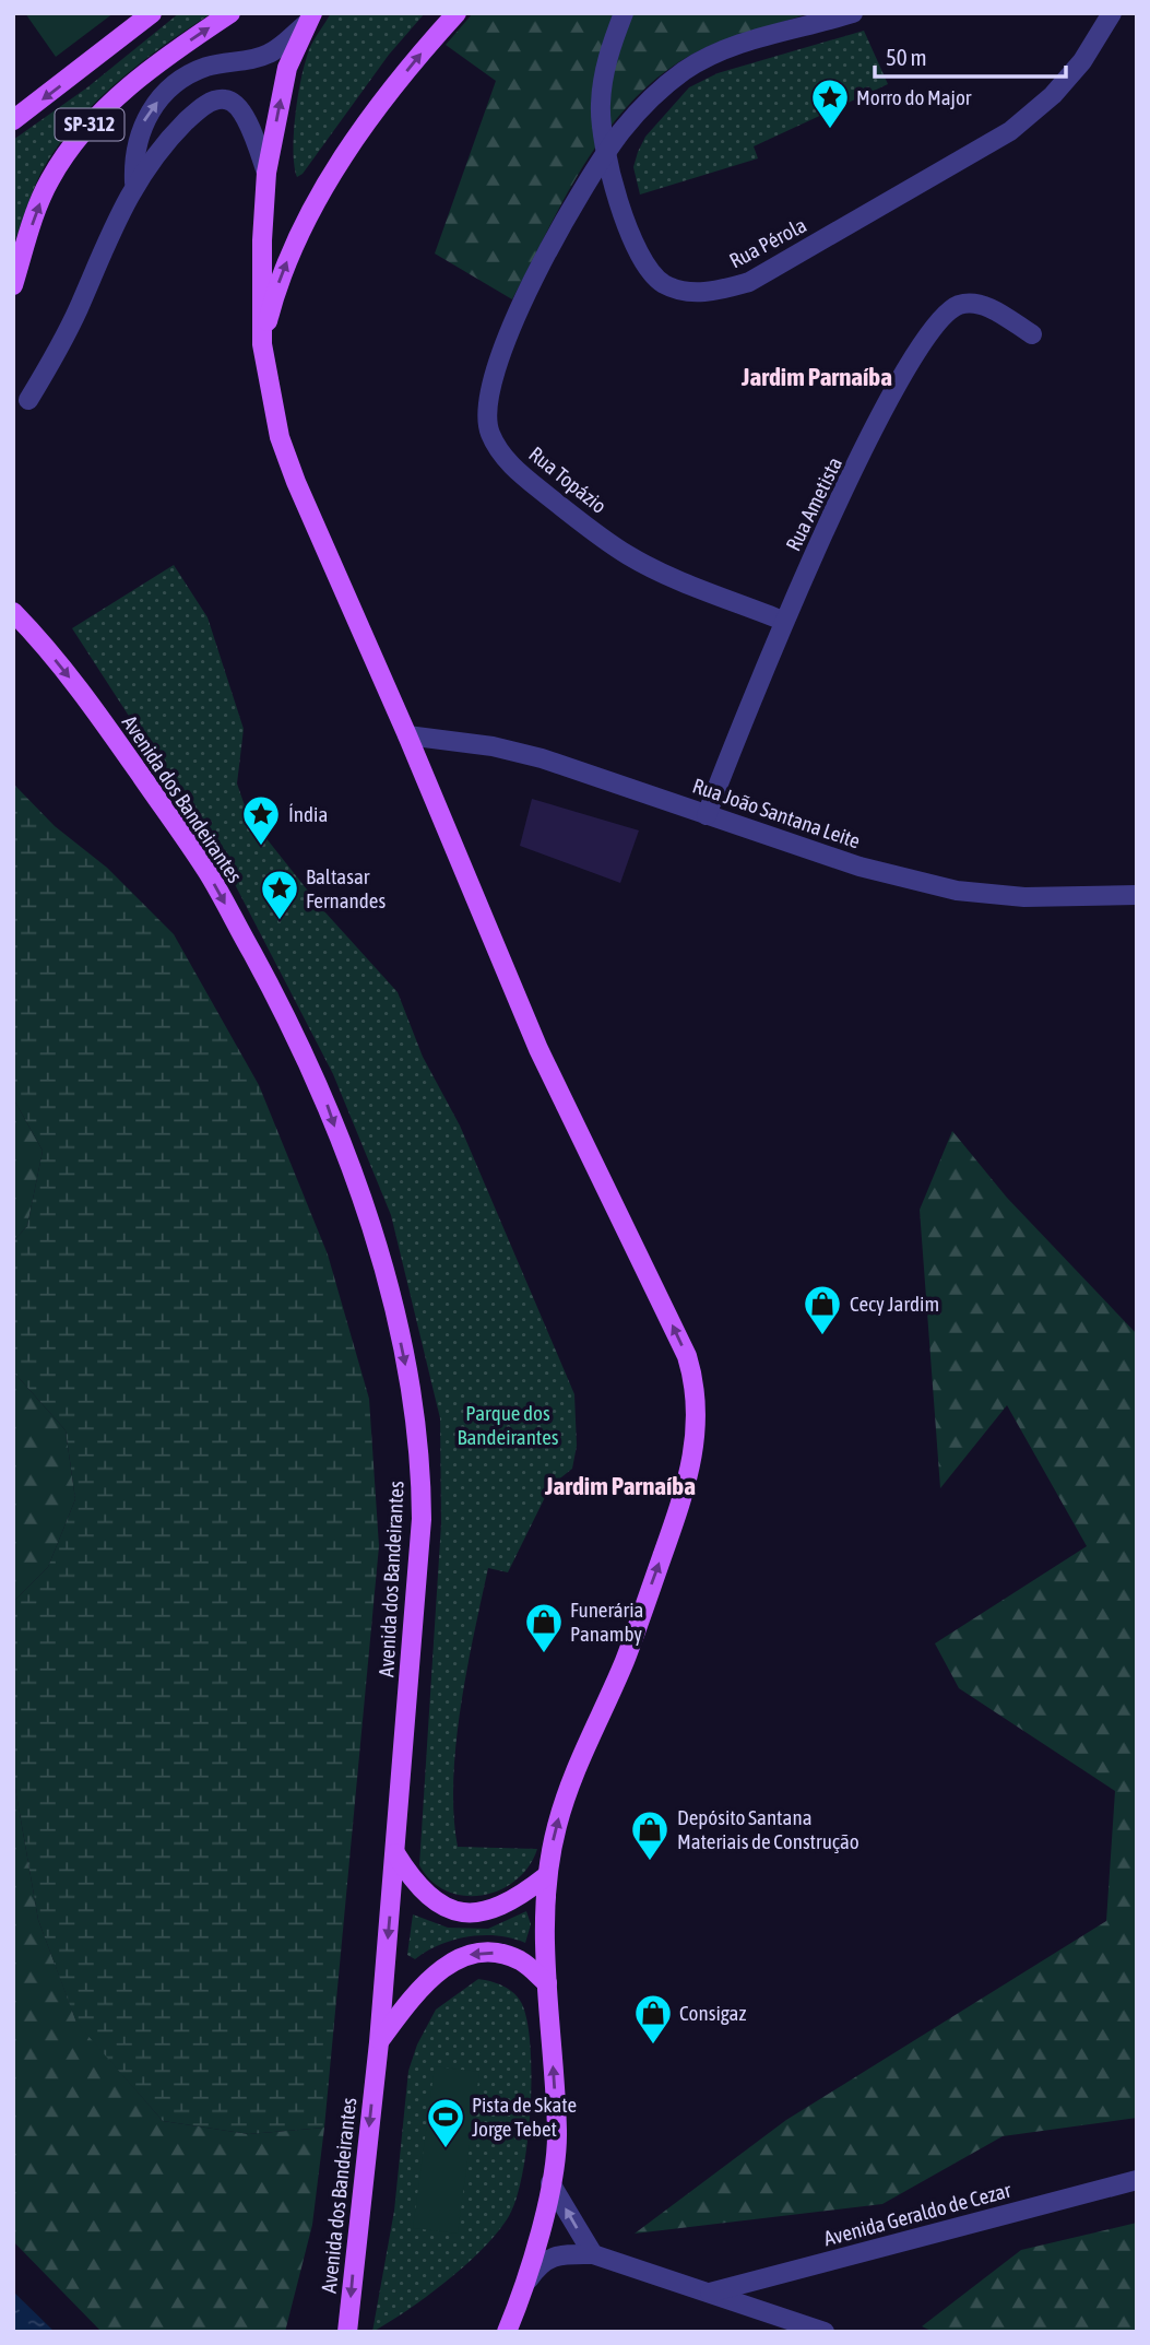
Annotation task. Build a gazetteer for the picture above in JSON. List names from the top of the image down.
{
  "streets": {
    "main road": ["SP-312", "Avenida dos Bandeirantes"],
    "street": [
      "Rua Pérola",
      "Rua Topázio",
      "Rua Ametista",
      "Rua João Santana Leite",
      "Avenida Geraldo de Cezar"
    ]
  },
  "crossings": [
    ["Rua Pérola", "Rua Topázio"],
    ["Rua Topázio", "Rua Ametista"],
    ["Rua Ametista", "Rua João Santana Leite"]
  ],
  "one_way": ["Avenida dos Bandeirantes"],
  "districts": ["Jardim Parnaíba", "Jardim Parnaíba"],
  "parks": ["Parque dos Bandeirantes"],
  "places": {
    "place": ["Morro do Major", "Índia", "Baltasar Fernandes"],
    "shop": [
      "Cecy Jardim",
      "Funerária Panamby",
      "Depósito Santana Materiais de Construção",
      "Consigaz"
    ],
    "sports": ["Pista de Skate Jorge Tebet"]
  },
  "scale_bar": "50 m"
}
